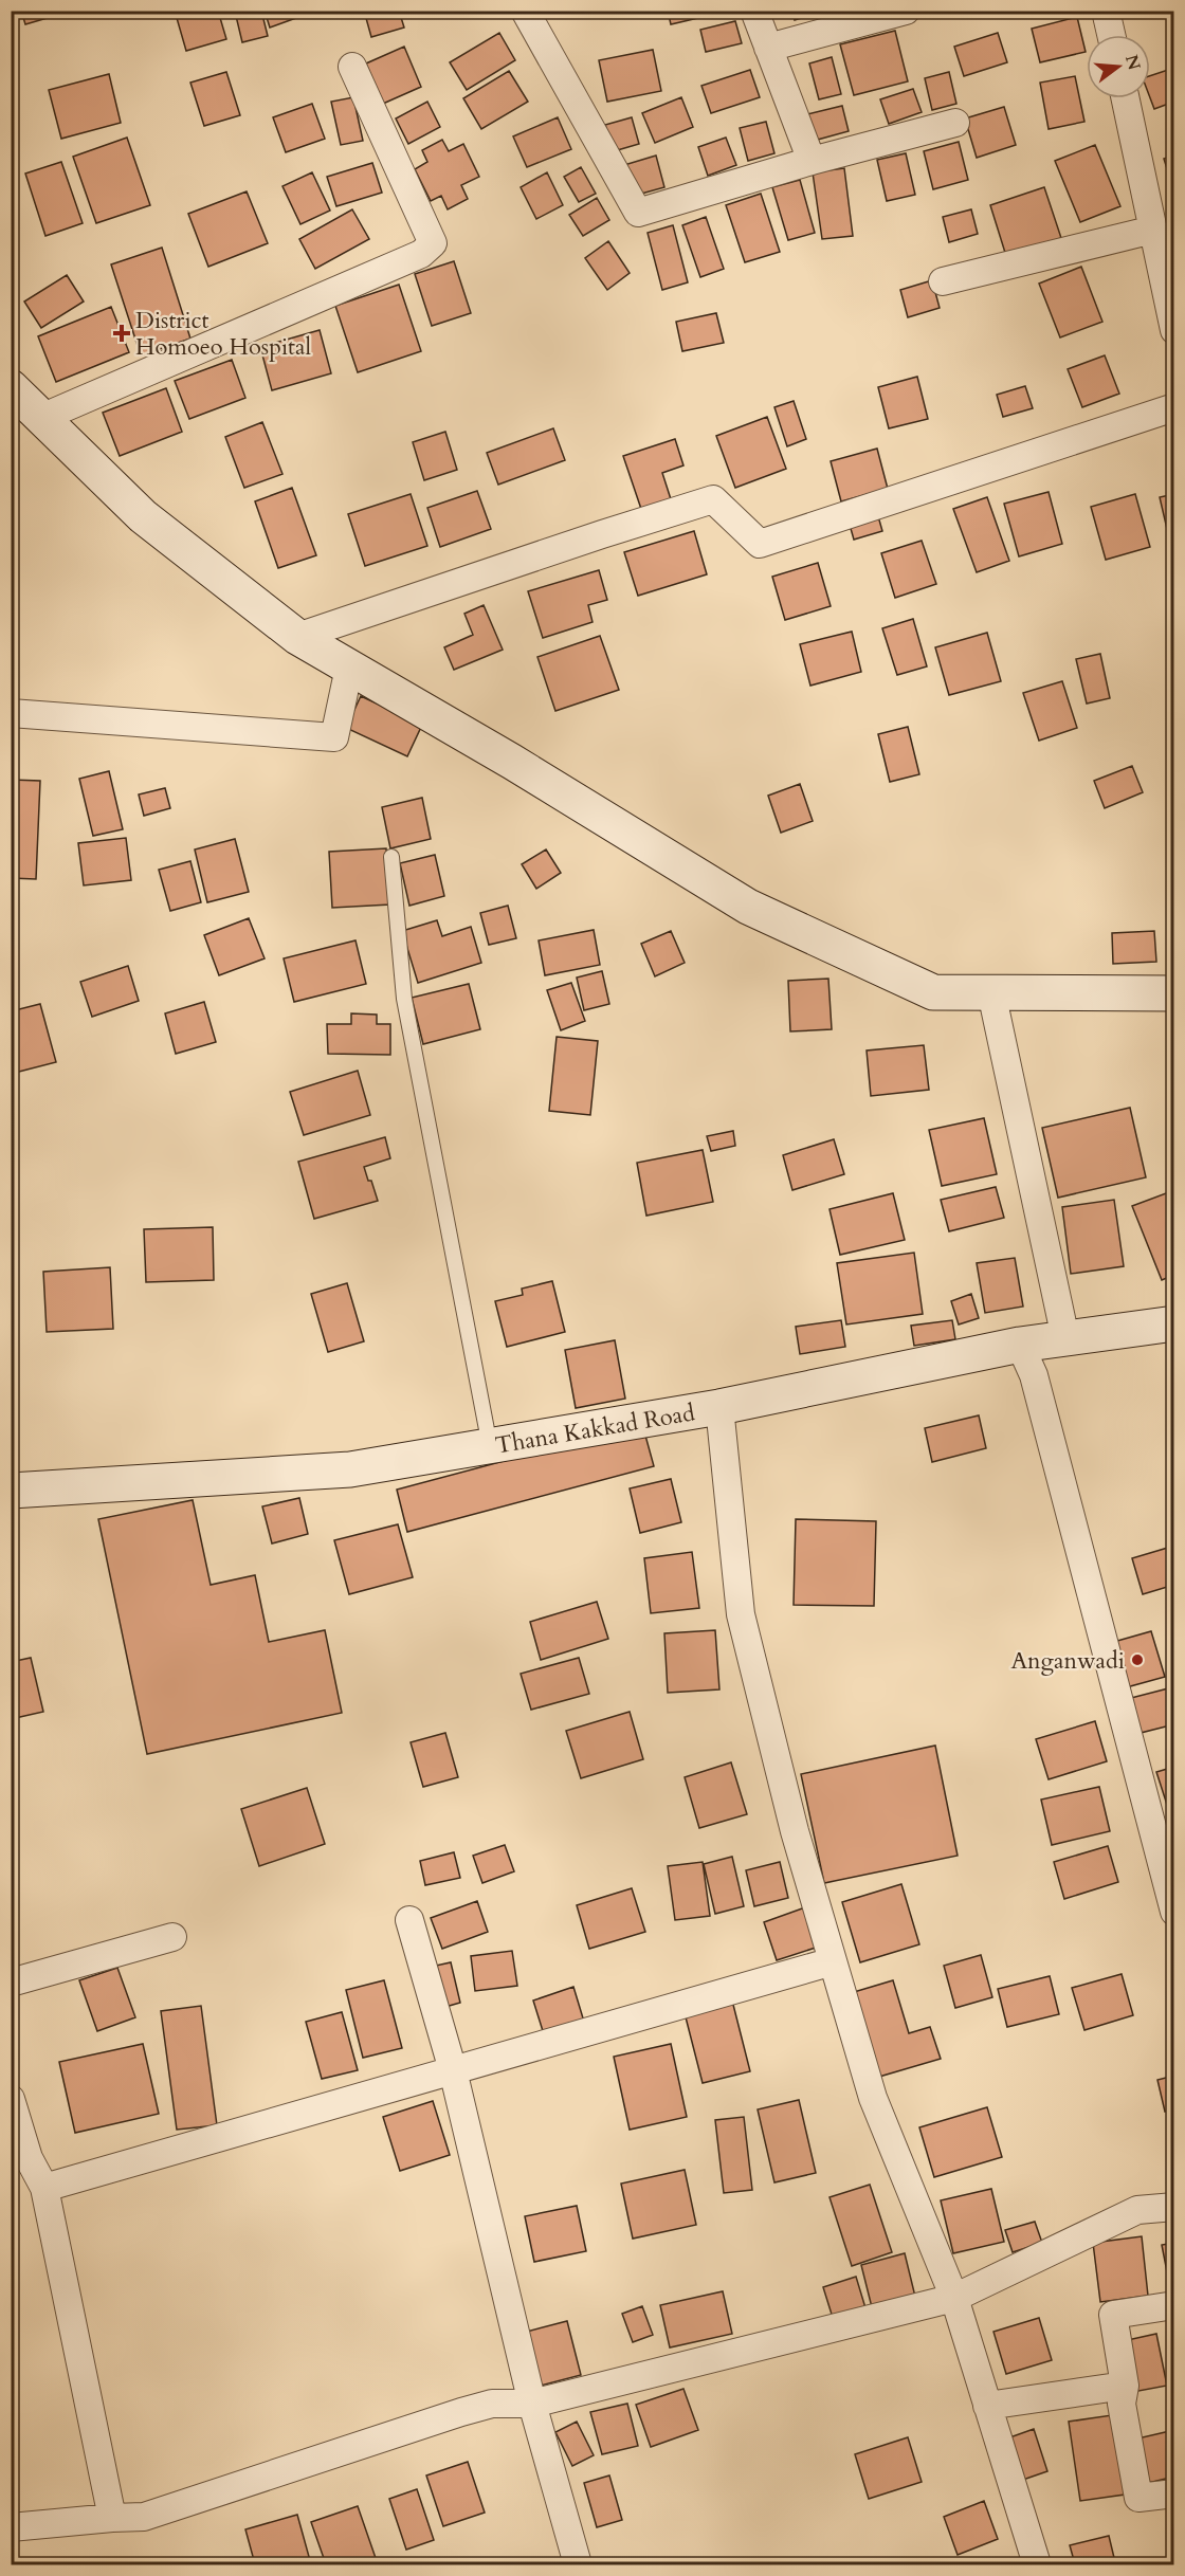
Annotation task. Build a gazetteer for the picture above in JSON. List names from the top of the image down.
{
  "streets": {
    "main road": ["Thana Kakkad Road"]
  },
  "places": {
    "health": ["District Homoeo Hospital"],
    "other": ["Anganwadi"]
  },
  "north": "right"
}
